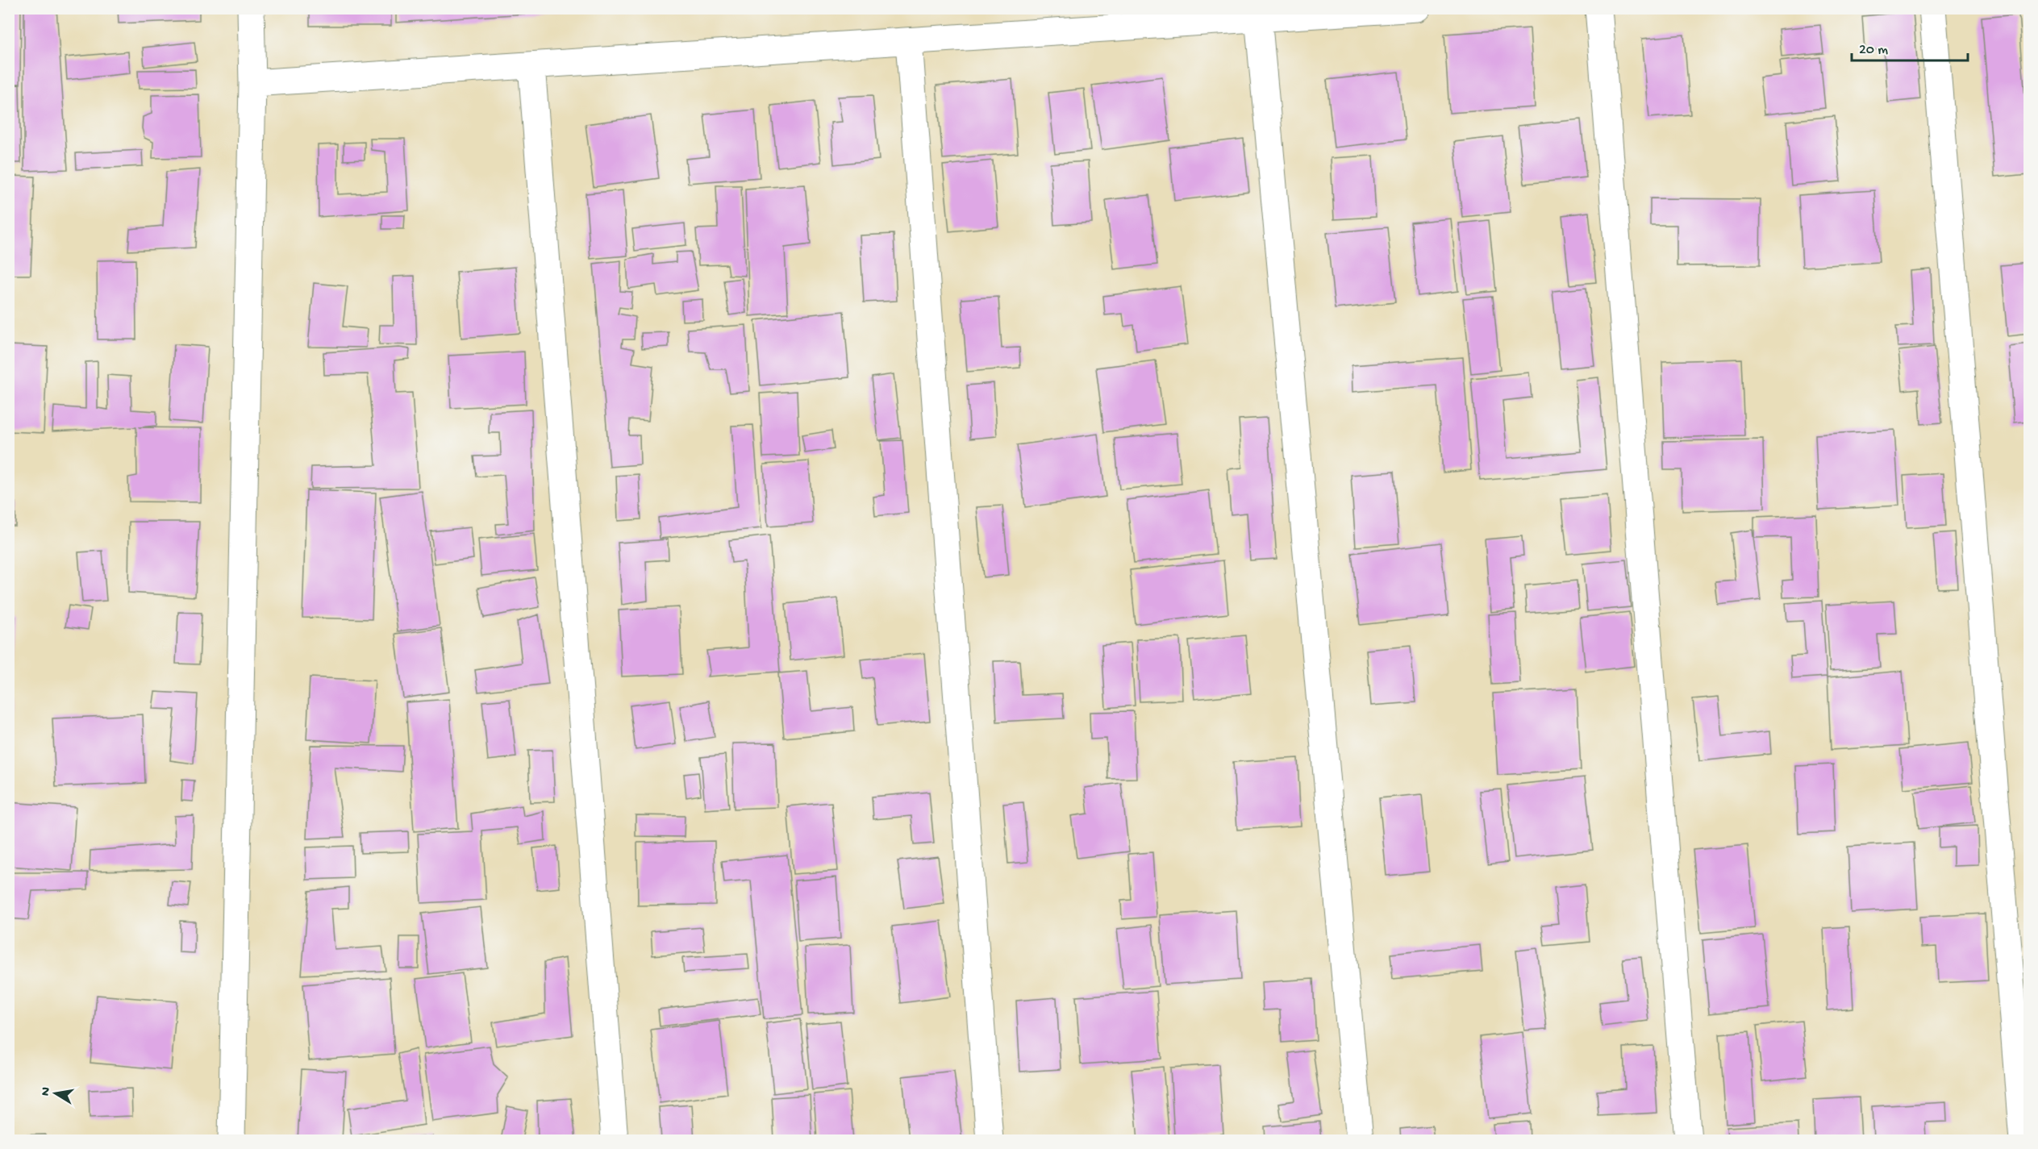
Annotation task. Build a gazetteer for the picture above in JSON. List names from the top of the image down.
{
  "scale_bar": "20 m",
  "north": "left"
}
